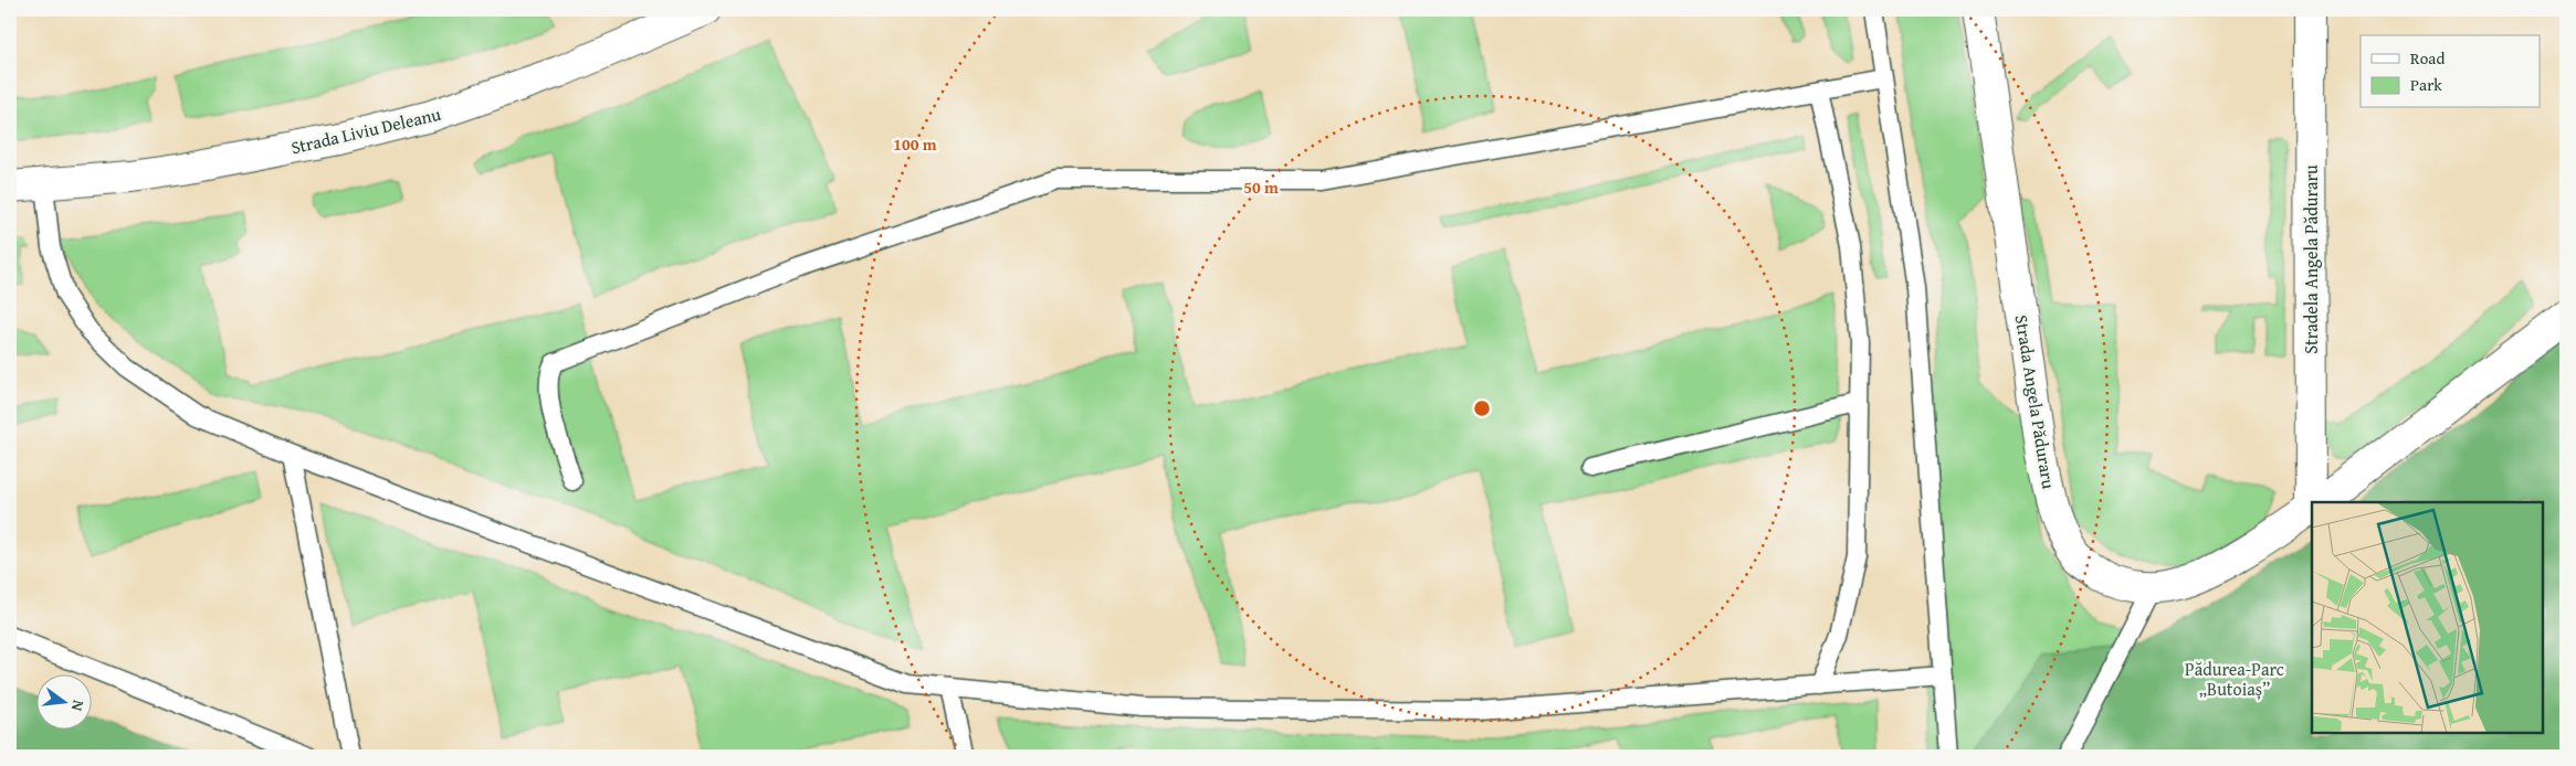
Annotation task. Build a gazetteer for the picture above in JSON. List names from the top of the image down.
{
  "streets": {
    "street": ["Strada Liviu Deleanu", "Stradela Angela Păduraru", "Strada Angela Păduraru"]
  },
  "parks": ["Pădurea-Parc „Butoiaș”"],
  "legend": ["Road", "Park"],
  "north": "right",
  "rings": ["100 m", "50 m"]
}
